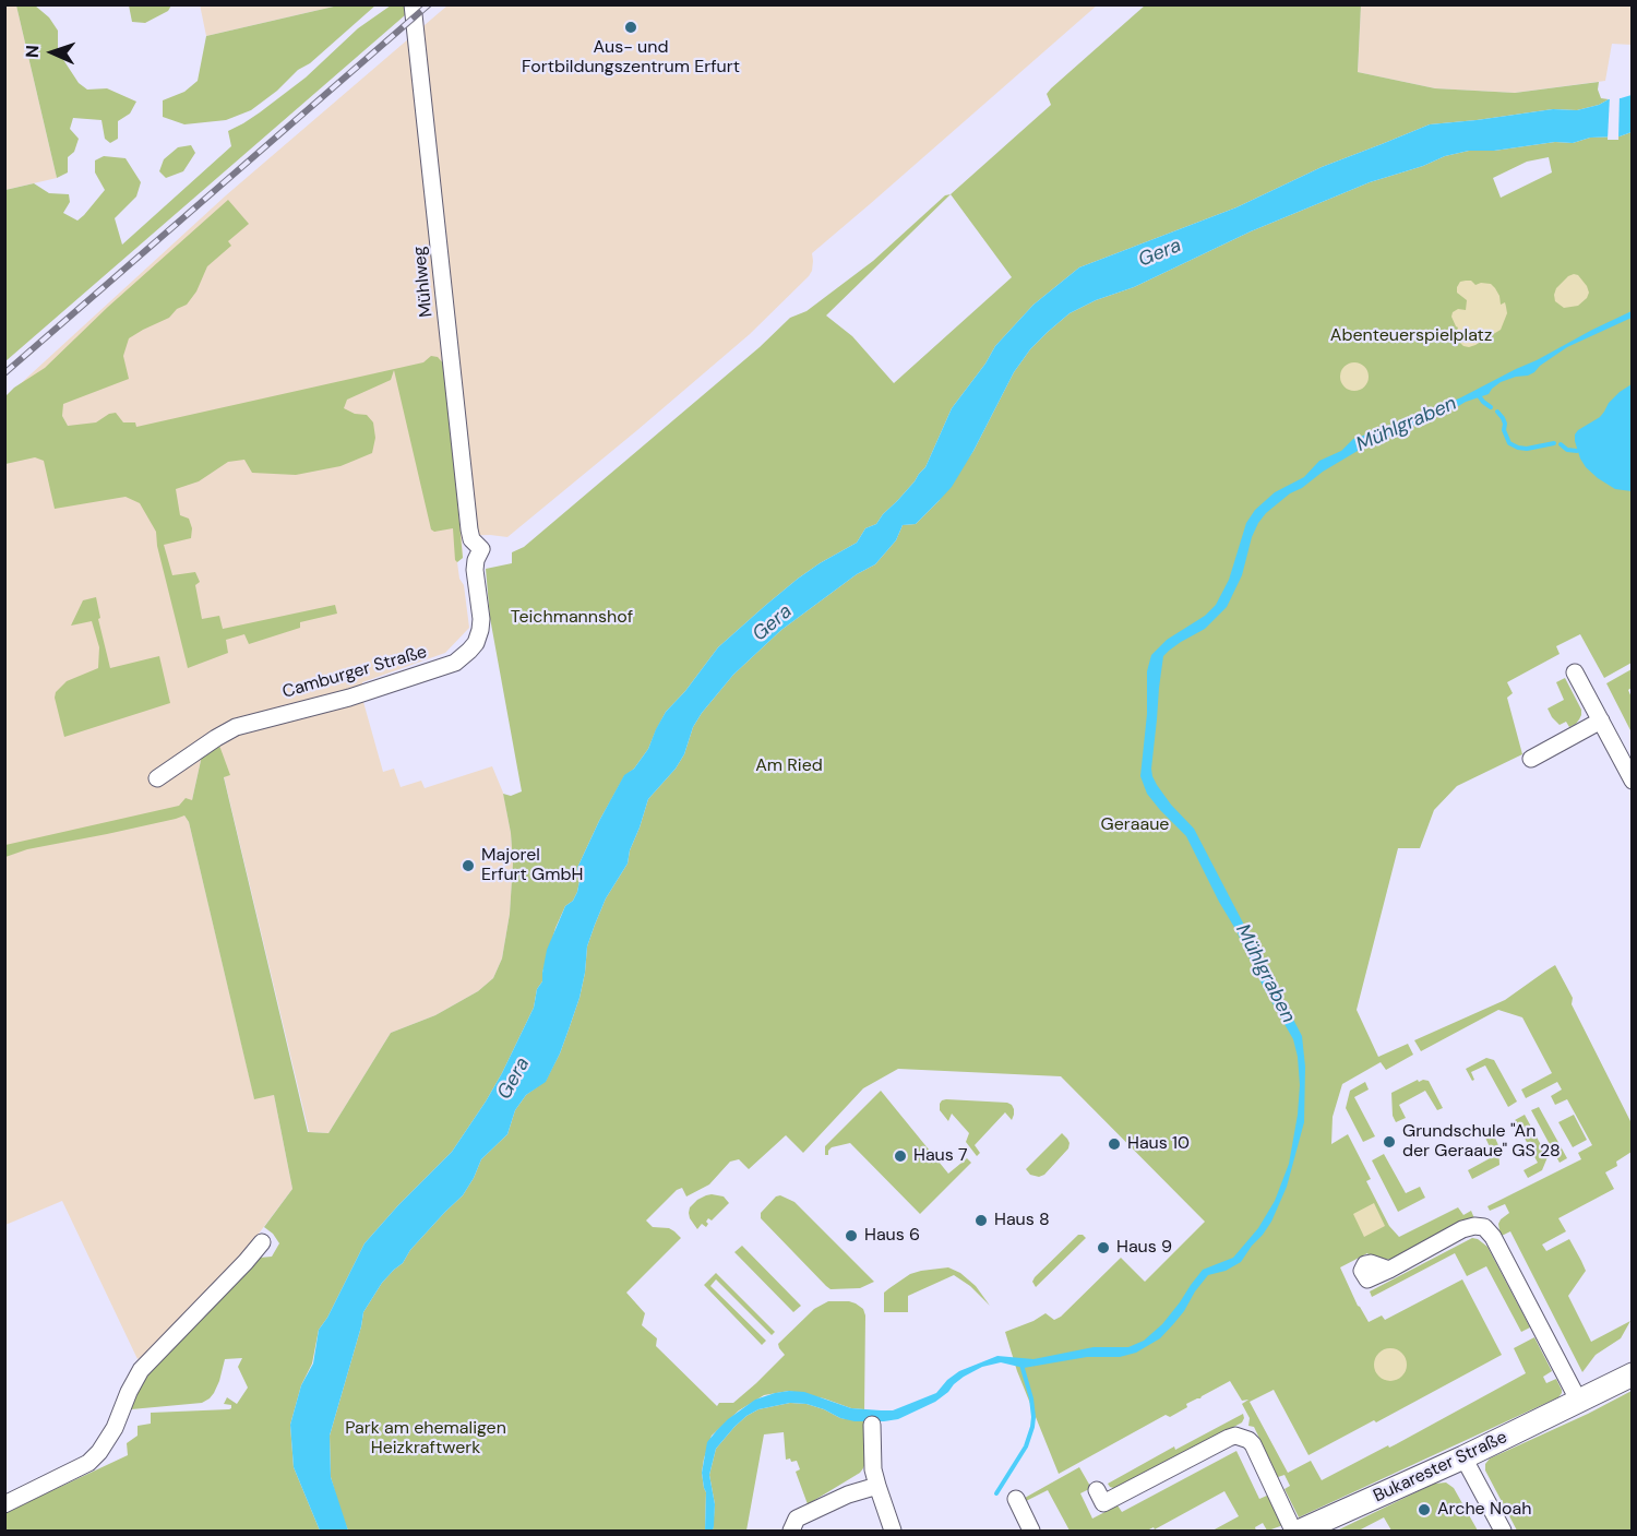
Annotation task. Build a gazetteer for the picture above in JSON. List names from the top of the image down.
{
  "streets": {
    "street": ["Mühlweg", "Camburger Straße", "Bukarester Straße"]
  },
  "crossings": [
    ["Mühlweg", "Camburger Straße"]
  ],
  "water": ["Gera", "Mühlgraben"],
  "parks": [
    "Abenteuerspielplatz",
    "Teichmannshof",
    "Am Ried",
    "Geraaue",
    "Park am ehemaligen Heizkraftwerk"
  ],
  "places": [
    "Aus- und Fortbildungszentrum Erfurt",
    "Majorel Erfurt GmbH",
    "Grundschule \"An der Geraaue\" GS 28",
    "Haus 10",
    "Haus 7",
    "Haus 8",
    "Haus 6",
    "Haus 9",
    "Arche Noah"
  ],
  "north": "left"
}
